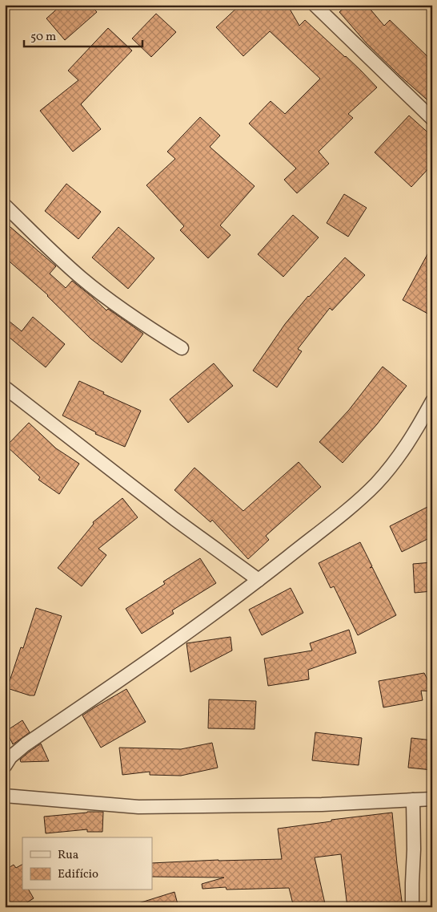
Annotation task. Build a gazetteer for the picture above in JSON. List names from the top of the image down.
{
  "legend": ["Rua", "Edifício"],
  "scale_bar": "50 m"
}
